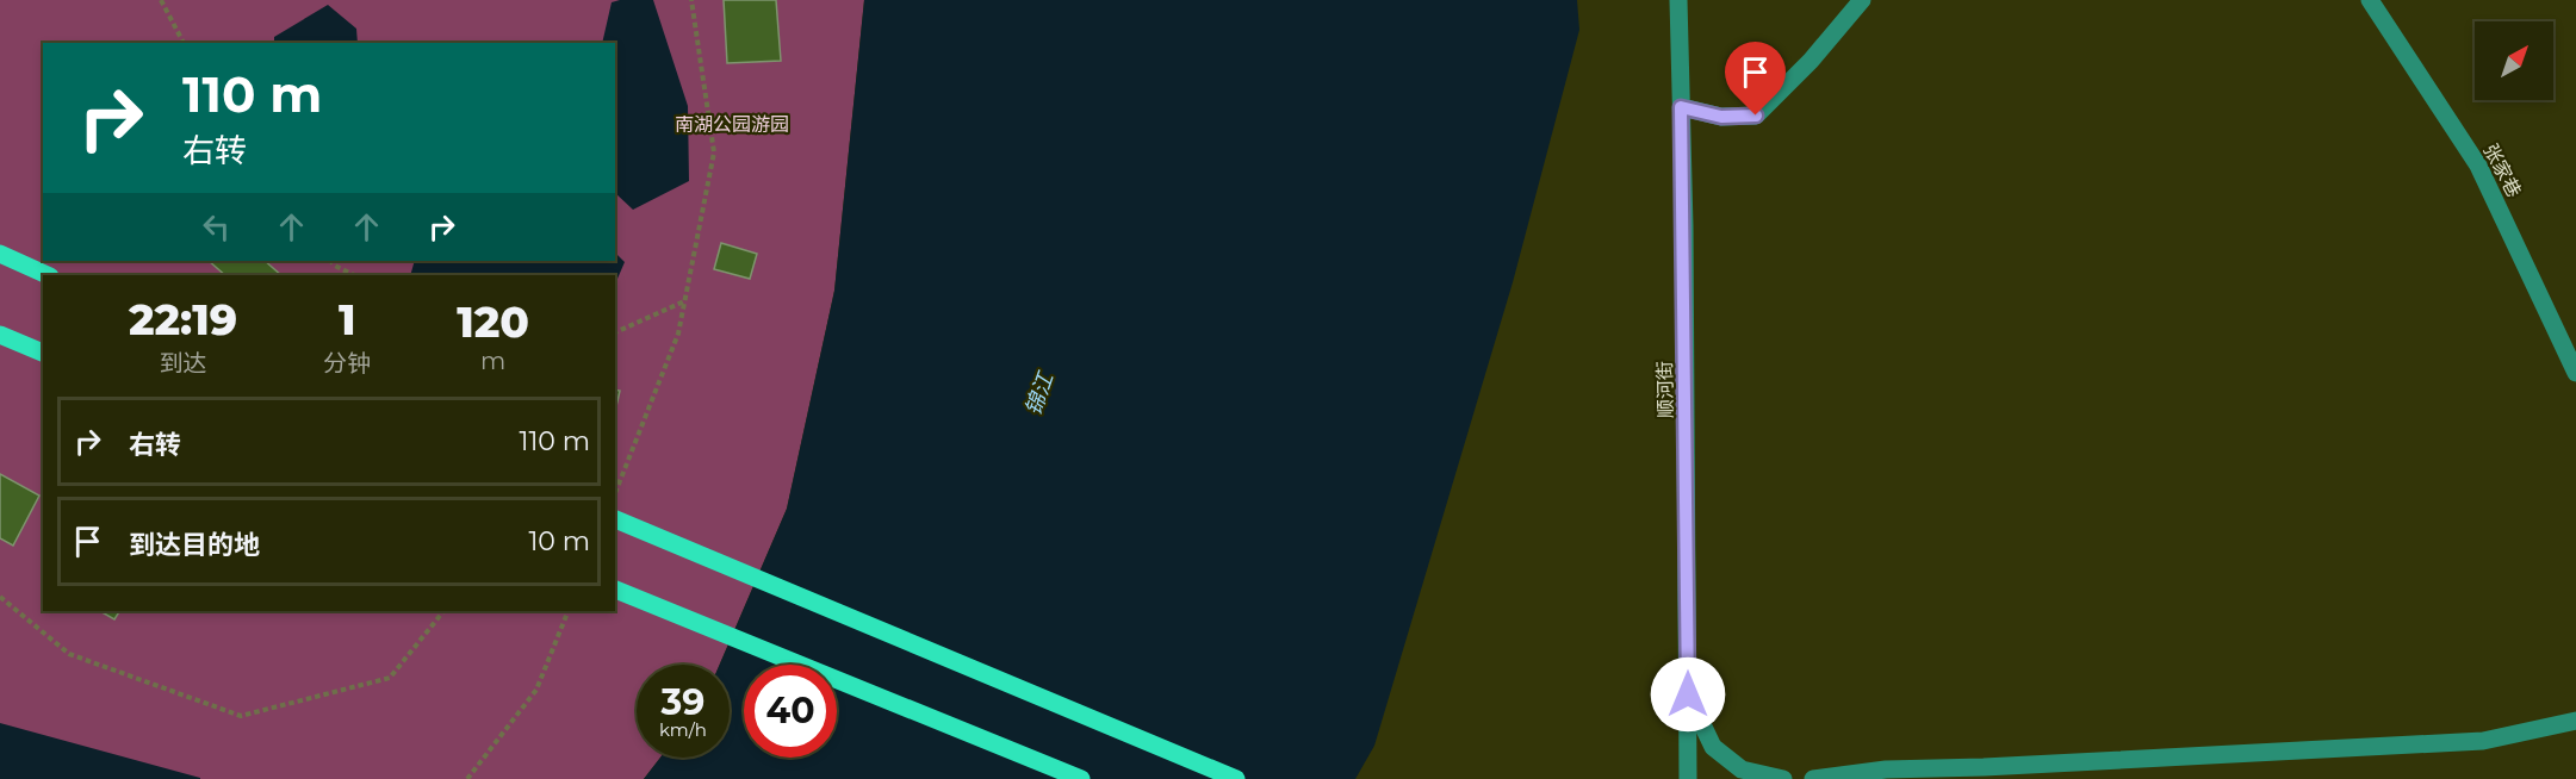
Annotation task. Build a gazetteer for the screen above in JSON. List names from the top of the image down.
{
  "streets": {
    "street": ["张家巷", "顺河街"]
  },
  "water": ["锦江"],
  "parks": ["南湖公园游园"],
  "north": "top right",
  "page": {
    "turn": ["110 m", "右转"],
    "eta": [
      "22:19",
      "到达",
      "1",
      "分钟",
      "120",
      "m"
    ],
    "list": [
      {
        "name": "右转",
        "value": "110 m"
      },
      {
        "name": "到达目的地",
        "value": "10 m"
      }
    ],
    "speed": "39 km/h",
    "limit": "40"
  }
}
